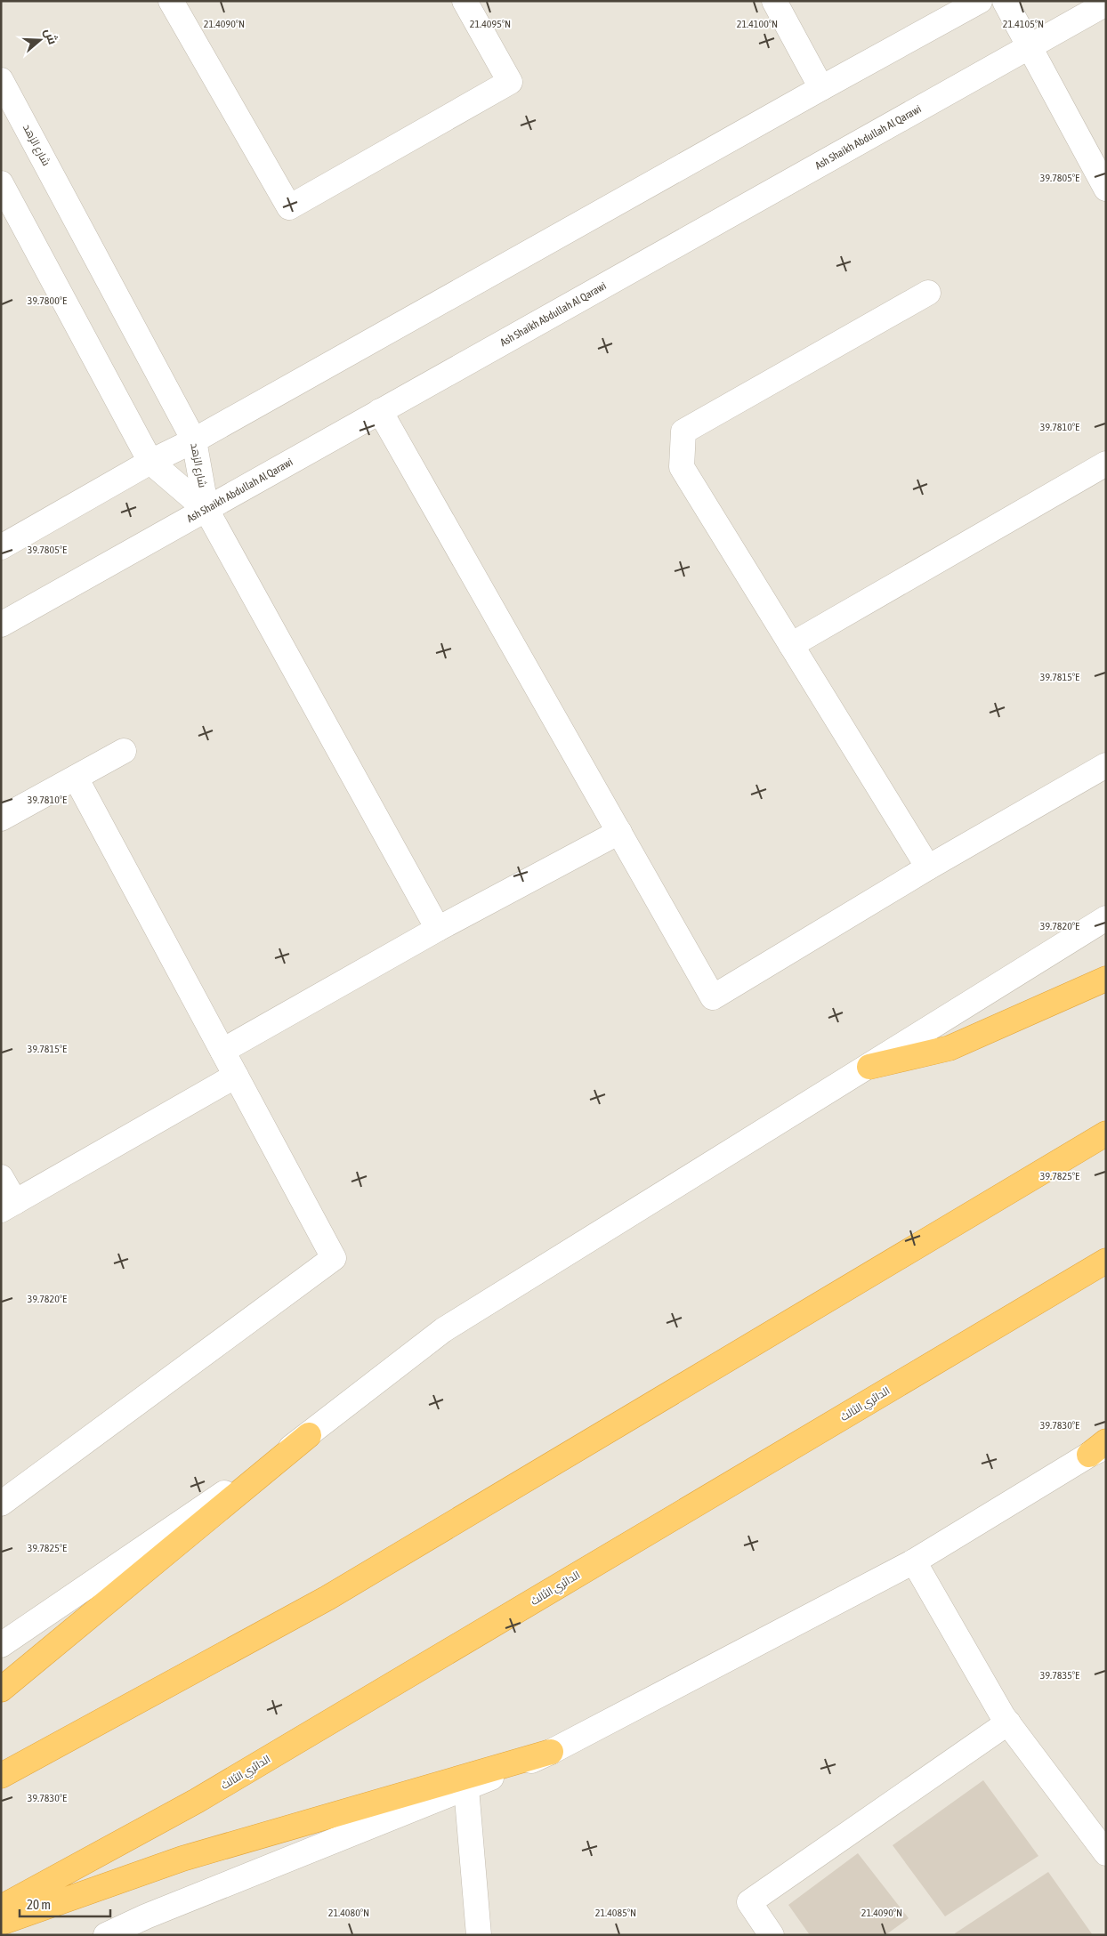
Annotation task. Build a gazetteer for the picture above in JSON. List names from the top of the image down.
{
  "streets": {
    "highway": ["الدائري الثالث"],
    "street": ["Ash Shaikh Abdullah Al Qarawi", "شارع الزهد"]
  },
  "crossings": [
    ["Ash Shaikh Abdullah Al Qarawi", "شارع الزهد"]
  ],
  "scale_bar": "20 m",
  "north": "right",
  "coordinates": [
    "21.4095°N",
    "21.4105°N",
    "21.4090°N",
    "21.4100°N",
    "39.7805°E",
    "39.7800°E",
    "39.7810°E",
    "39.7815°E",
    "39.7820°E",
    "39.7825°E",
    "39.7830°E",
    "39.7835°E",
    "21.4080°N",
    "21.4085°N"
  ]
}
